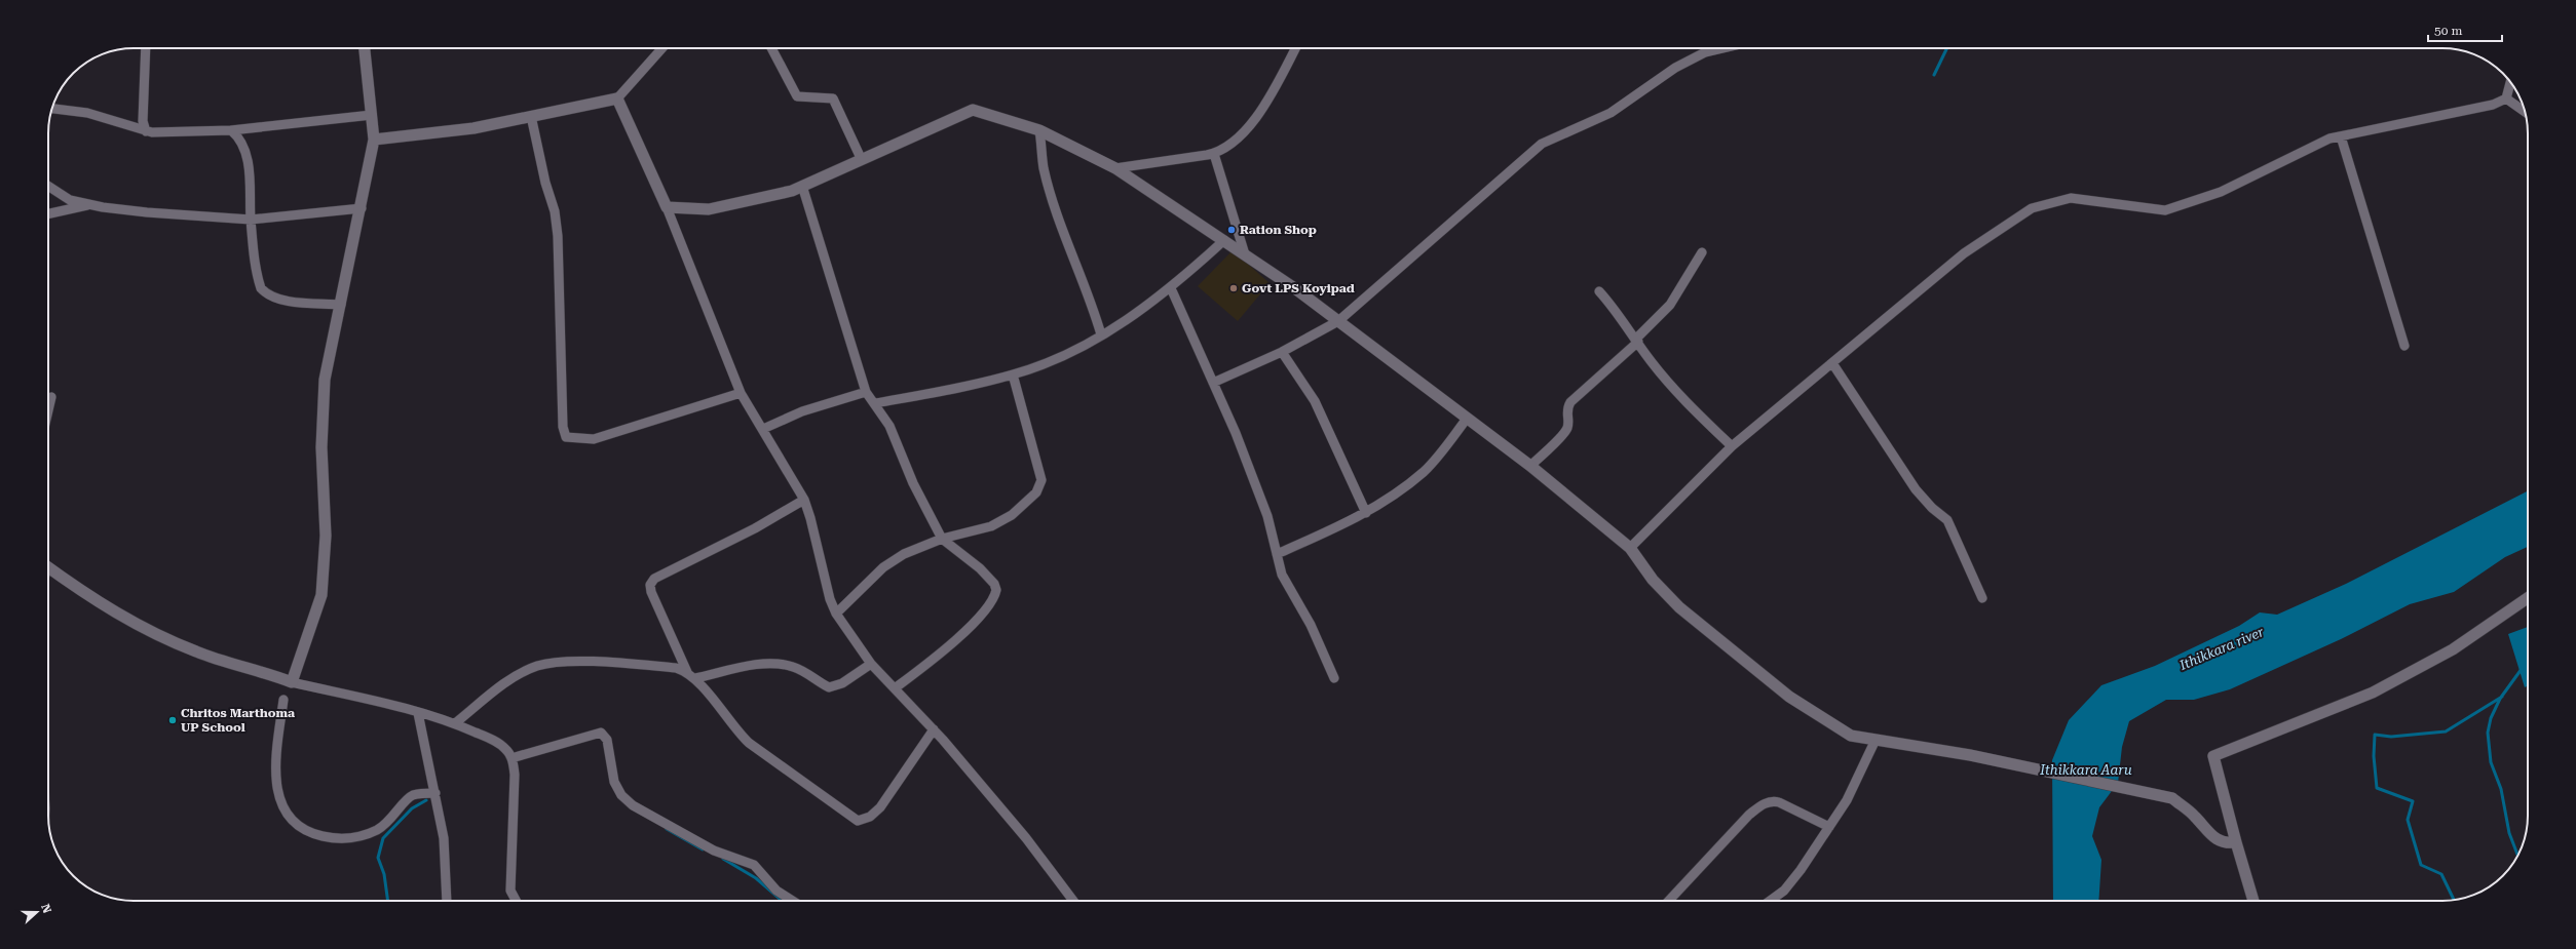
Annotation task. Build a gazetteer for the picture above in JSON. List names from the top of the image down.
{
  "water": ["Ithikkara river", "Ithikkara Aaru"],
  "places": ["Ration Shop", "Govt LPS Koyipad", "Chritos Marthoma UP School"],
  "scale_bar": "50 m",
  "north": "right"
}
